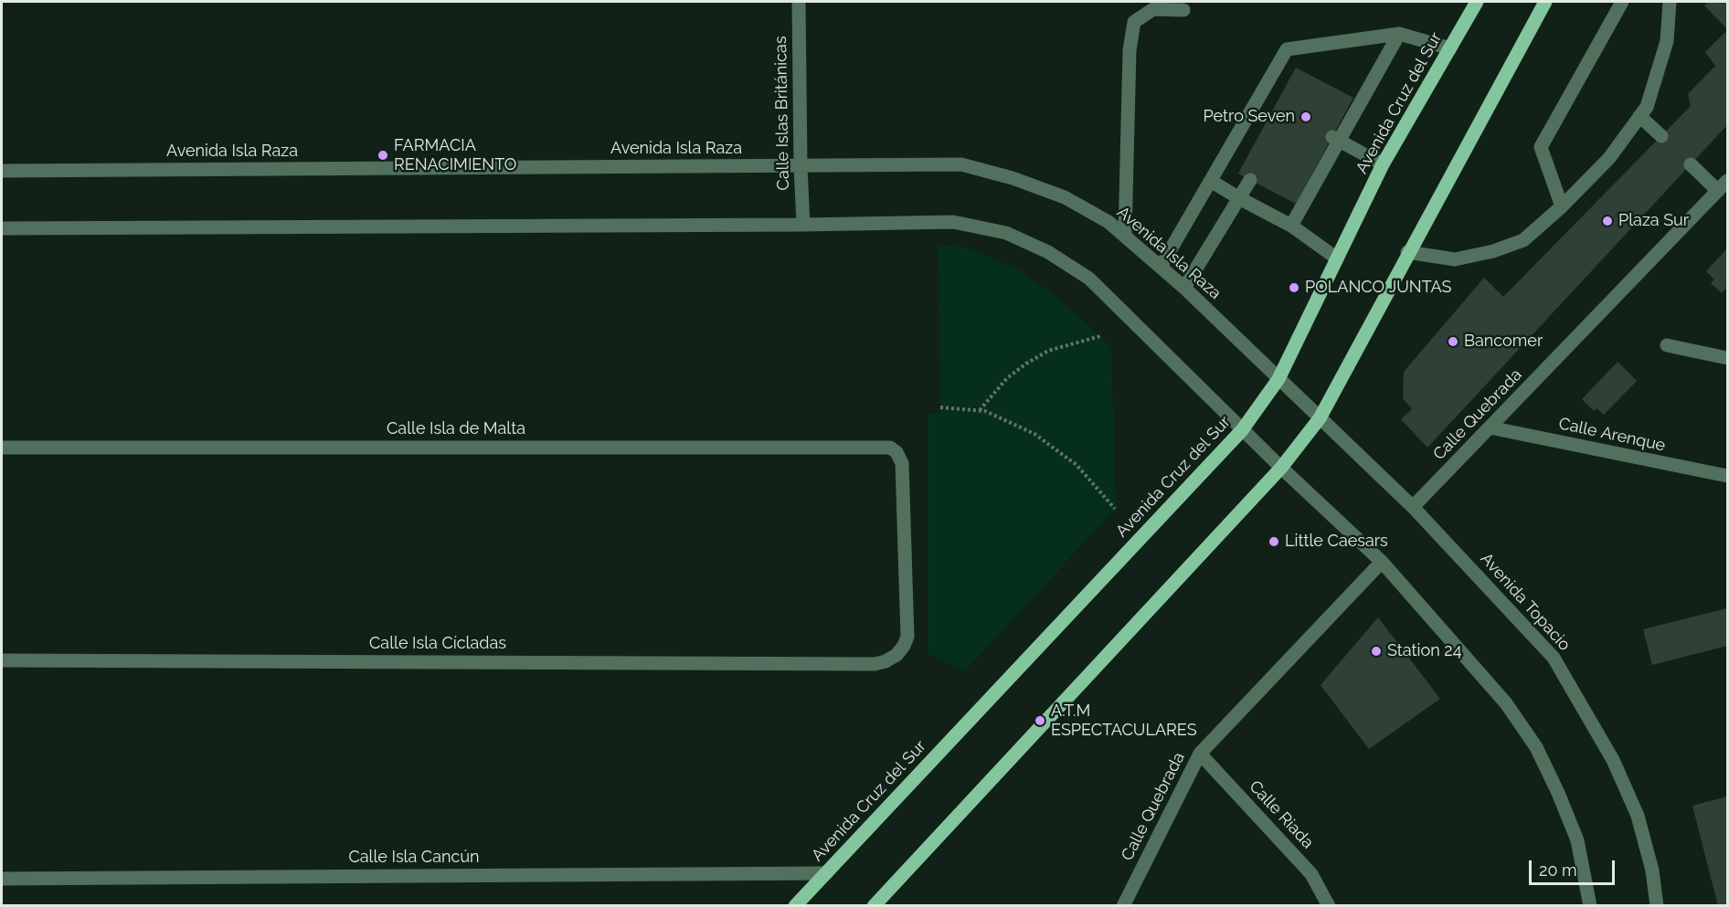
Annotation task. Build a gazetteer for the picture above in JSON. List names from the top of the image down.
{
  "streets": {
    "main road": ["Avenida Cruz del Sur"],
    "street": [
      "Calle Islas Británicas",
      "Avenida Isla Raza",
      "Calle Quebrada",
      "Calle Isla de Malta",
      "Calle Arenque",
      "Avenida Topacio",
      "Calle Isla Cícladas",
      "Calle Riada",
      "Calle Isla Cancún"
    ]
  },
  "crossings": [
    ["Avenida Cruz del Sur", "Avenida Isla Raza"],
    ["Avenida Cruz del Sur", "Avenida Topacio"],
    ["Avenida Cruz del Sur", "Calle Isla Cancún"],
    ["Calle Islas Británicas", "Avenida Isla Raza"],
    ["Avenida Isla Raza", "Avenida Topacio"],
    ["Calle Quebrada", "Calle Arenque"],
    ["Calle Quebrada", "Avenida Topacio"],
    ["Calle Quebrada", "Calle Riada"],
    ["Calle Isla de Malta", "Calle Isla Cícladas"]
  ],
  "places": [
    "Petro Seven",
    "FARMACIA RENACIMIENTO",
    "Plaza Sur",
    "POLANCO JUNTAS",
    "Bancomer",
    "Little Caesars",
    "Station 24",
    "A.T.M ESPECTACULARES"
  ],
  "scale_bar": "20 m"
}
